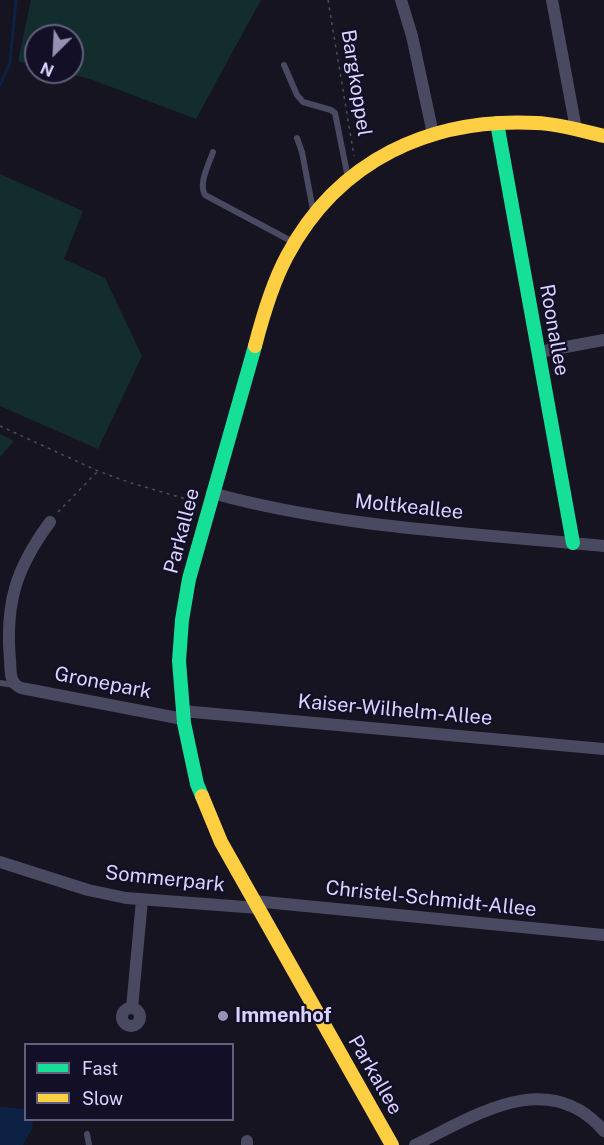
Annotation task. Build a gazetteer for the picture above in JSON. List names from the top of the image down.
{
  "streets": {
    "street": [
      "Roonallee",
      "Moltkeallee",
      "Parkallee",
      "Gronepark",
      "Kaiser-Wilhelm-Allee",
      "Sommerpark",
      "Christel-Schmidt-Allee"
    ],
    "path": ["Bargkoppel"]
  },
  "crossings": [
    ["Bargkoppel", "Parkallee"],
    ["Roonallee", "Moltkeallee"],
    ["Roonallee", "Parkallee"],
    ["Moltkeallee", "Parkallee"],
    ["Parkallee", "Gronepark"],
    ["Parkallee", "Kaiser-Wilhelm-Allee"],
    ["Parkallee", "Sommerpark"],
    ["Parkallee", "Christel-Schmidt-Allee"],
    ["Gronepark", "Kaiser-Wilhelm-Allee"],
    ["Sommerpark", "Christel-Schmidt-Allee"]
  ],
  "places": ["Immenhof"],
  "legend": ["Fast", "Slow"],
  "north": "bottom left"
}
